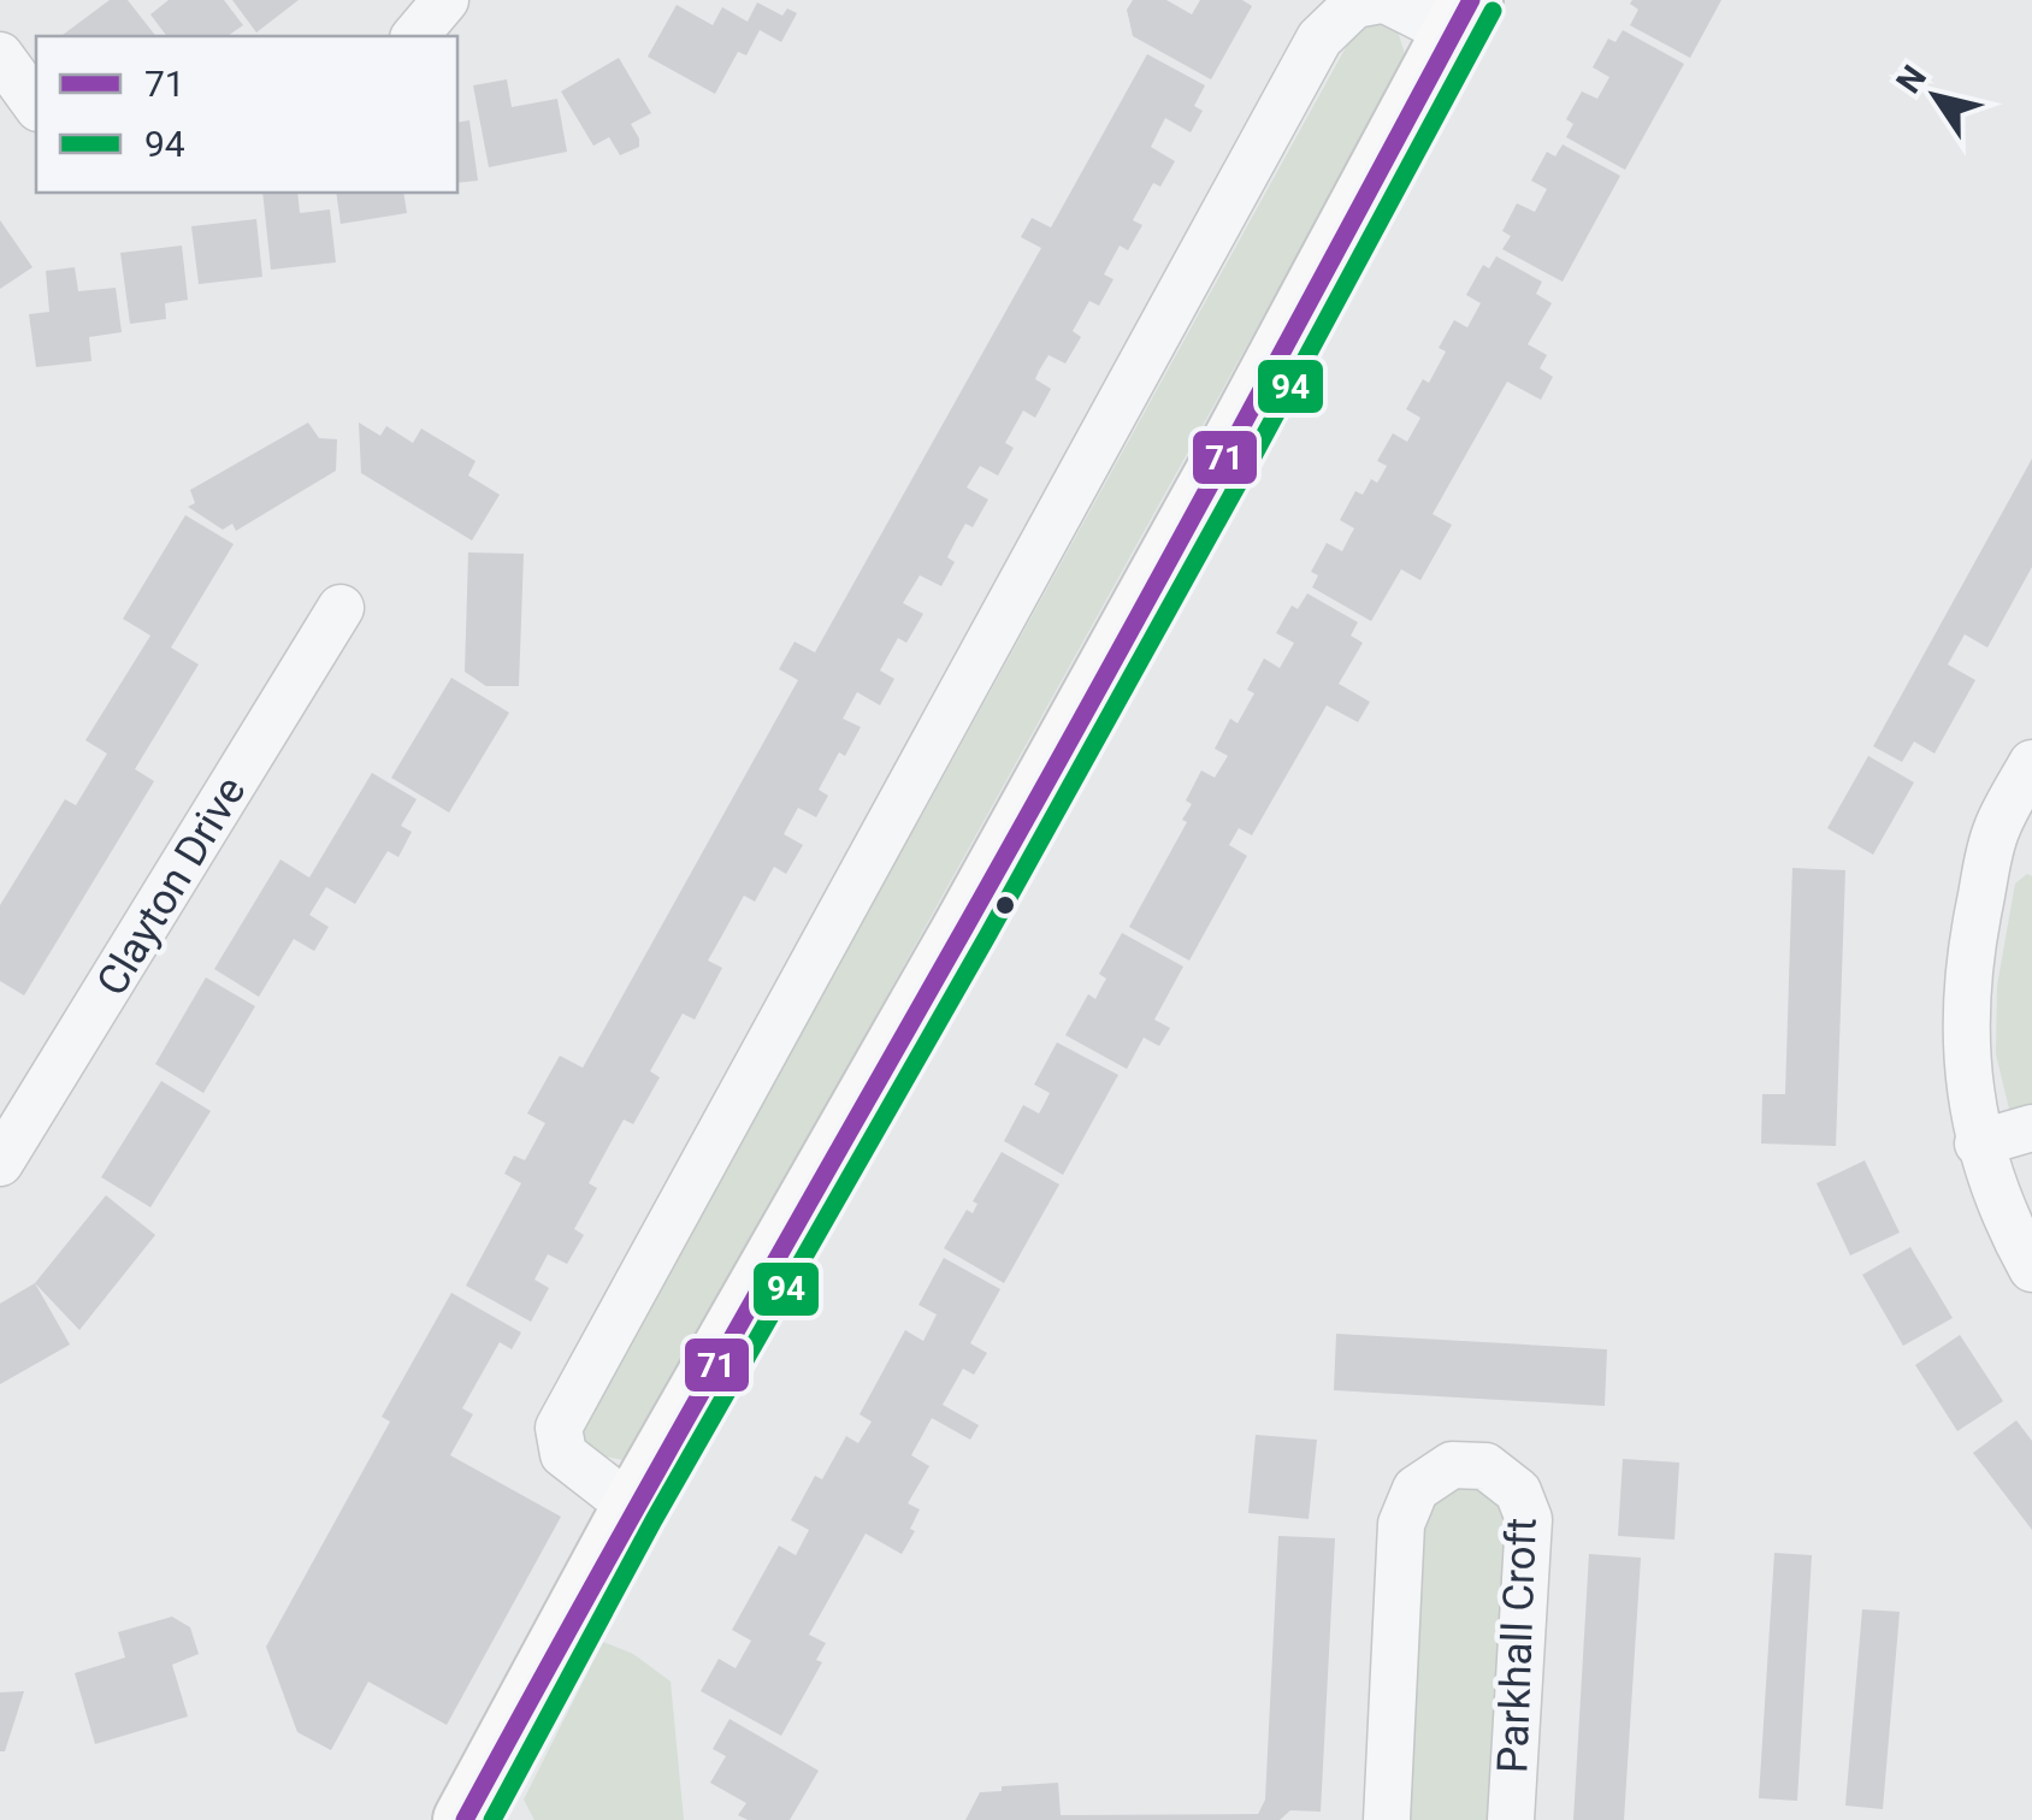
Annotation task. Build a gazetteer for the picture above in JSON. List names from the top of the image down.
{
  "streets": {
    "street": ["Clayton Drive", "Parkhall Croft"]
  },
  "lines": ["transit line 71", "transit line 94"],
  "legend": ["71", "94"],
  "north": "top left"
}
